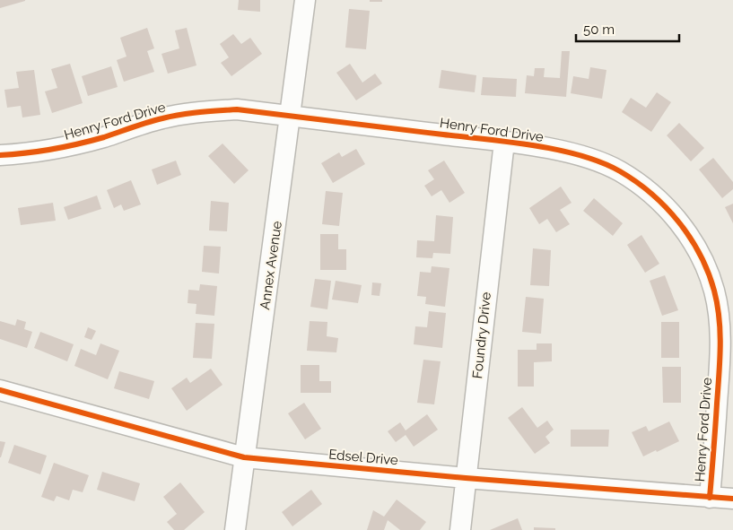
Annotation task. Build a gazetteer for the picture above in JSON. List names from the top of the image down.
{
  "streets": {
    "street": [
      "Henry Ford Drive",
      "Annex Avenue",
      "Foundry Drive",
      "Edsel Drive"
    ]
  },
  "crossings": [
    ["Henry Ford Drive", "Annex Avenue"],
    ["Henry Ford Drive", "Foundry Drive"],
    ["Henry Ford Drive", "Edsel Drive"],
    ["Annex Avenue", "Edsel Drive"],
    ["Foundry Drive", "Edsel Drive"]
  ],
  "scale_bar": "50 m"
}
